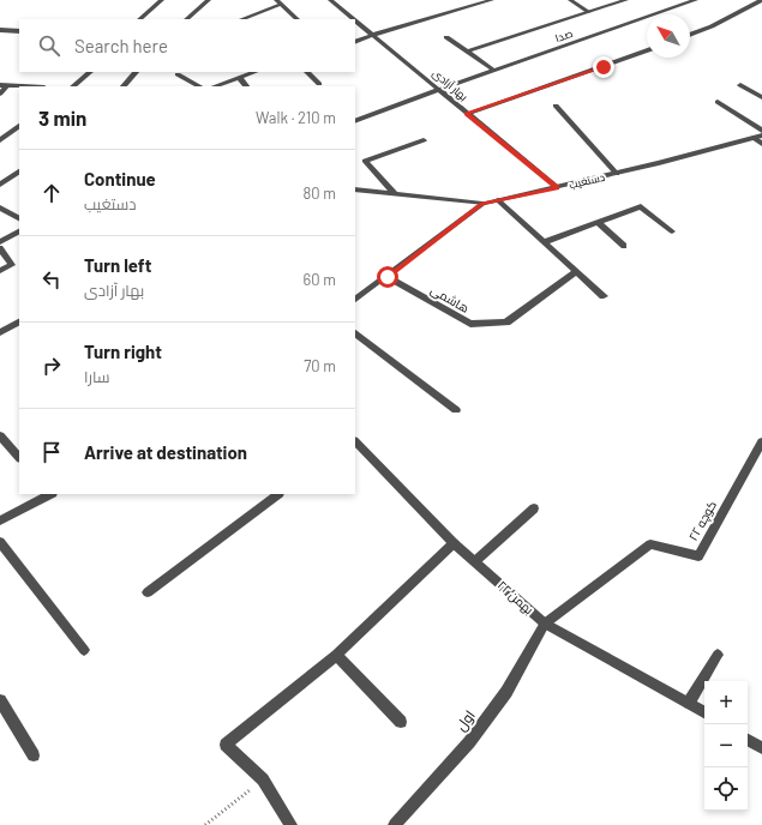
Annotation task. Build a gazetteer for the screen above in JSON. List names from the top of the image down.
{
  "streets": {
    "street": [
      "صدا",
      "بهار آزادی",
      "دستغیب",
      "هاشمی",
      "کوچه ۲۲",
      "۲۲ بهمن",
      "اول"
    ]
  },
  "crossings": [
    ["صدا", "بهار آزادی"],
    ["بهار آزادی", "دستغیب"],
    ["دستغیب", "هاشمی"],
    ["کوچه ۲۲", "۲۲ بهمن"],
    ["کوچه ۲۲", "اول"],
    ["۲۲ بهمن", "اول"]
  ],
  "north": "top left",
  "page": {
    "search": "Search here",
    "heading": ["3 min", "Walk · 210 m"],
    "list": [
      ["Continue", "دستغیب", "80 m"],
      ["Turn left", "بهار آزادی", "60 m"],
      ["Turn right", "سارا", "70 m"],
      "Arrive at destination"
    ],
    "map_buttons": ["+", "−"]
  }
}
